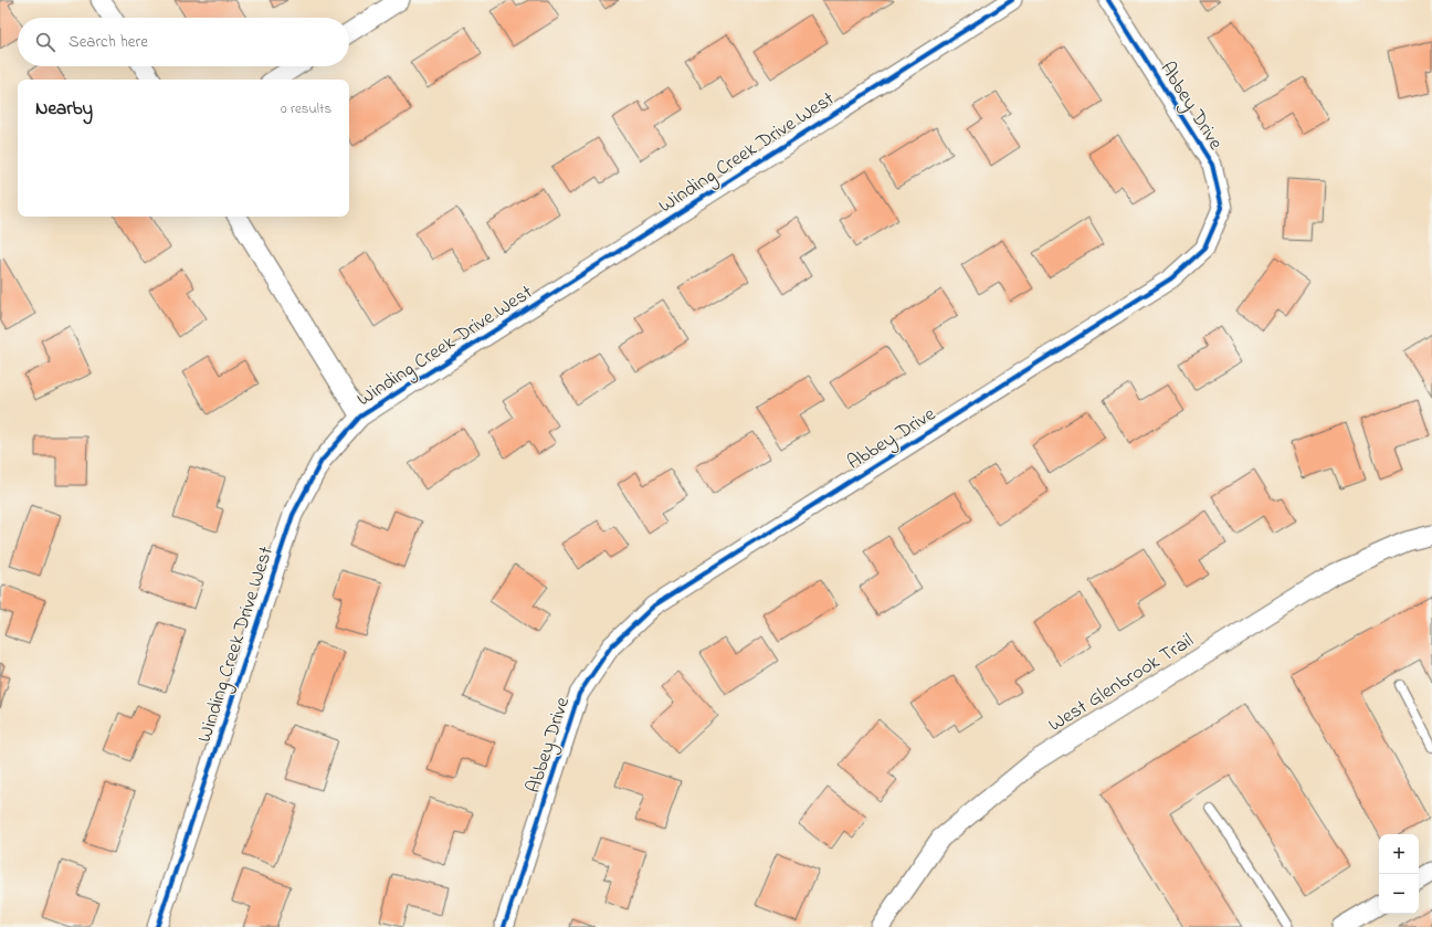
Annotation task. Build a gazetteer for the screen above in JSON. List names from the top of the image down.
{
  "streets": {
    "street": ["Abbey Drive", "Winding Creek Drive West", "West Glenbrook Trail"]
  },
  "page": {
    "search": "Search here",
    "heading": ["Nearby", "0 results"],
    "map_buttons": ["+", "−"]
  }
}
